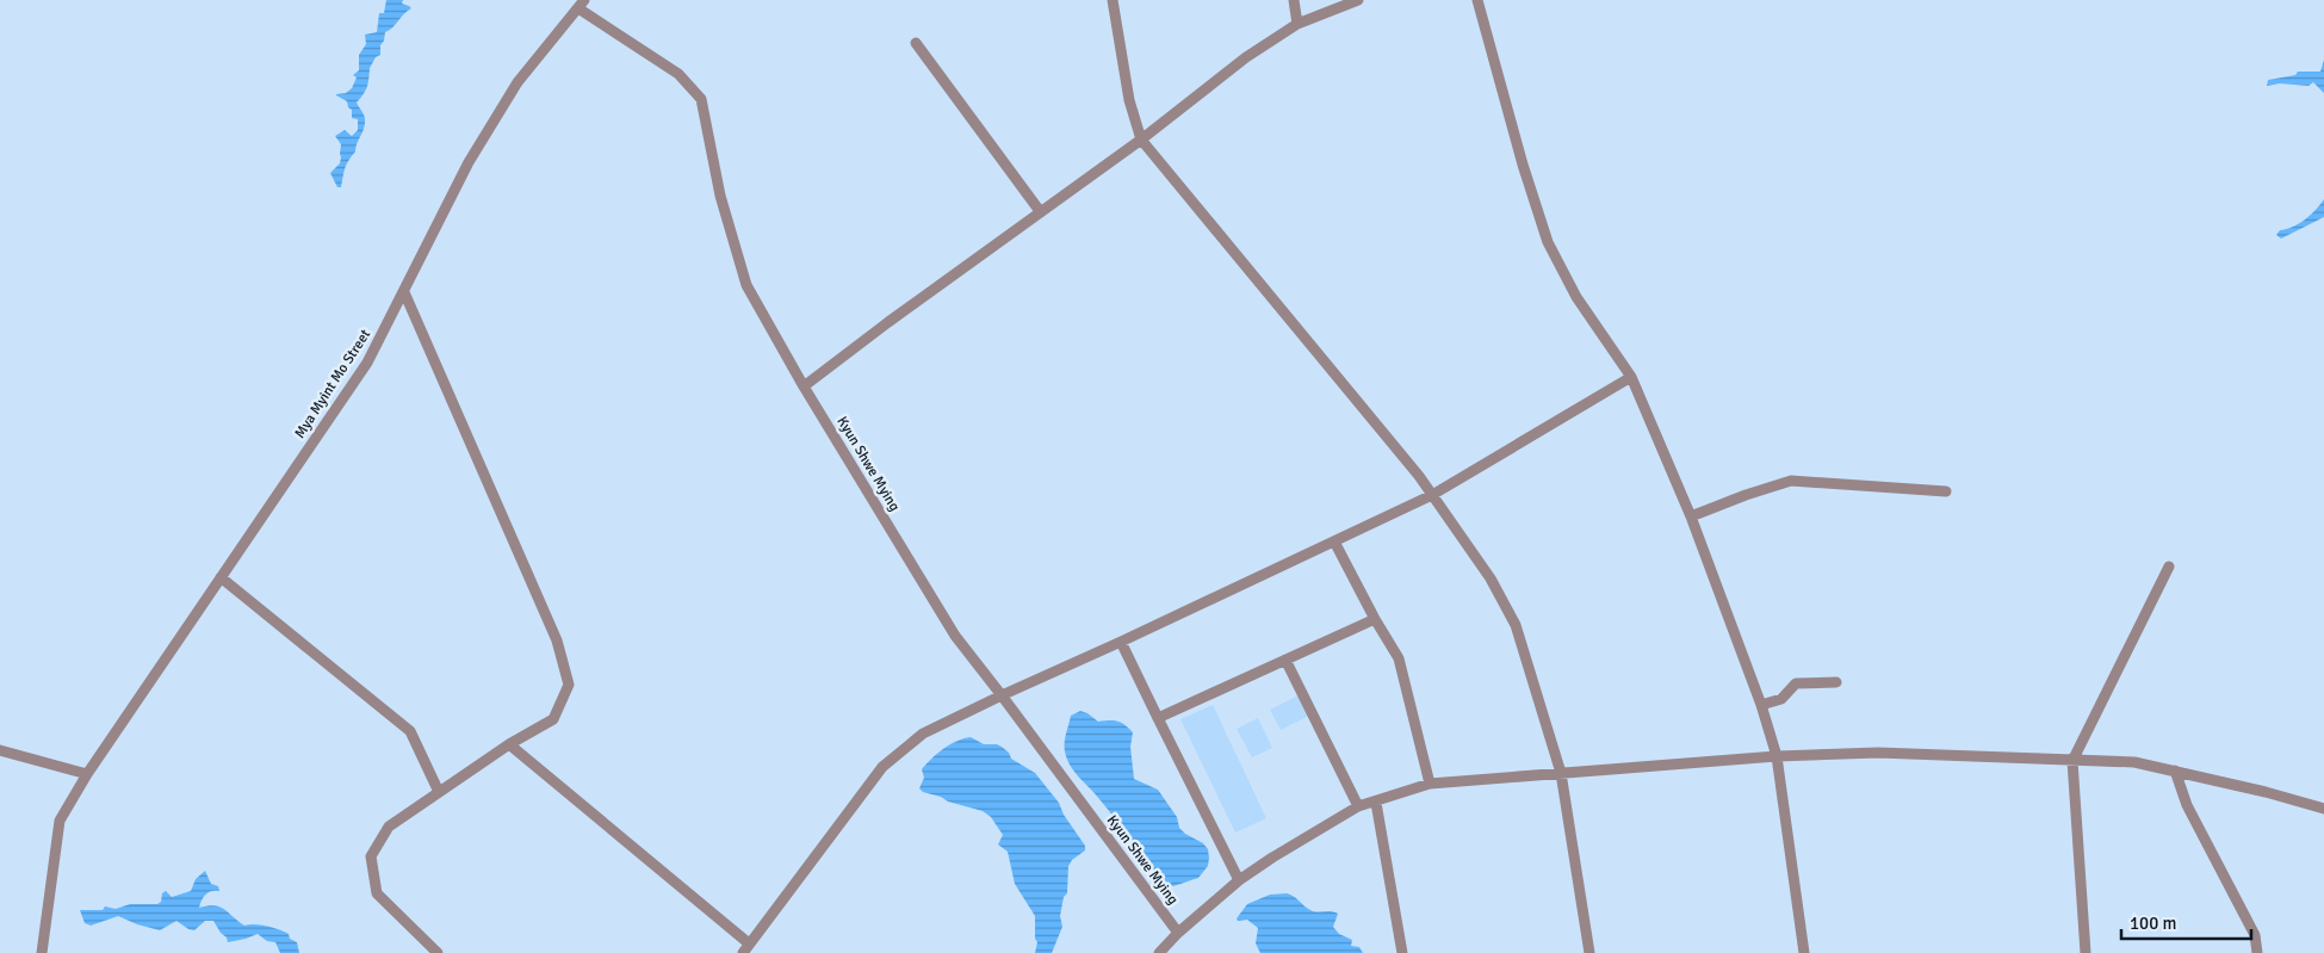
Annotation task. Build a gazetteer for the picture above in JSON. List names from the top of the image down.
{
  "streets": {
    "street": ["Mya Myint Mo Street", "Kyun Shwe Mying"]
  },
  "crossings": [
    ["Mya Myint Mo Street", "Kyun Shwe Mying"]
  ],
  "scale_bar": "100 m"
}
